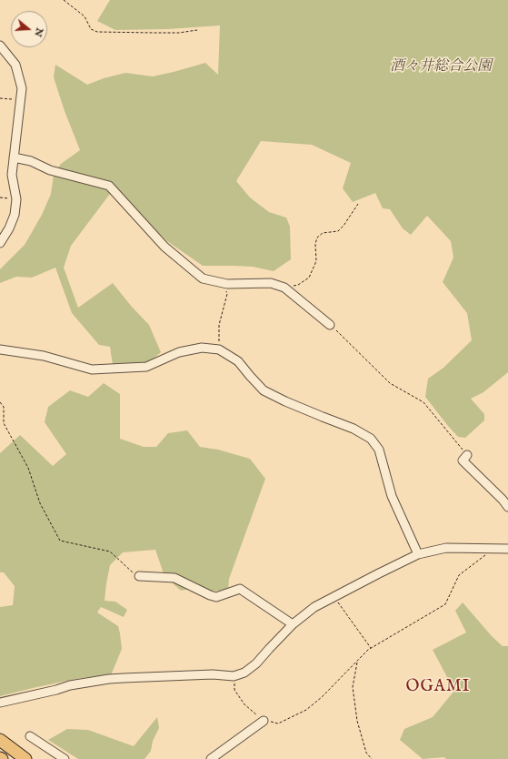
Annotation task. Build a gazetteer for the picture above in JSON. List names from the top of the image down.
{
  "districts": ["OGAMI"],
  "parks": ["酒々井総合公園"],
  "north": "right"
}
